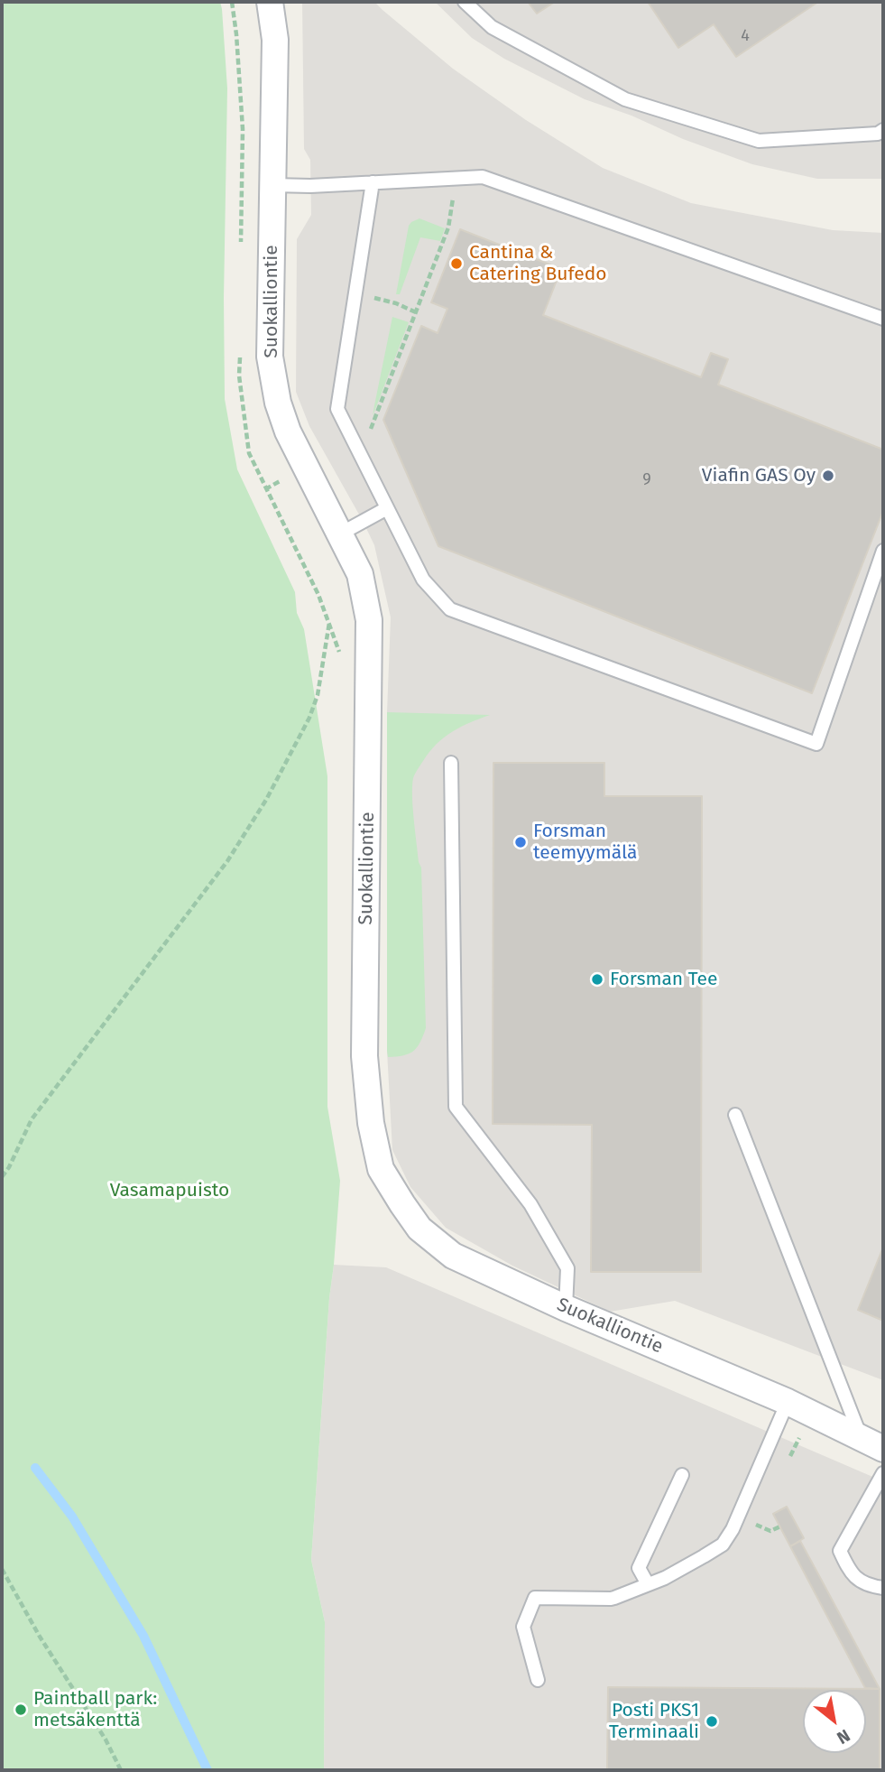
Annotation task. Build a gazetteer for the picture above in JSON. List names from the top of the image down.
{
  "streets": {
    "street": ["Suokalliontie"]
  },
  "parks": ["Vasamapuisto"],
  "places": [
    "Cantina & Catering Bufedo",
    "Viafin GAS Oy",
    "Forsman teemyymälä",
    "Forsman Tee",
    "Paintball park: metsäkenttä",
    "Posti PKS1 Terminaali"
  ],
  "house_numbers": ["4", "9"],
  "north": "bottom right"
}
